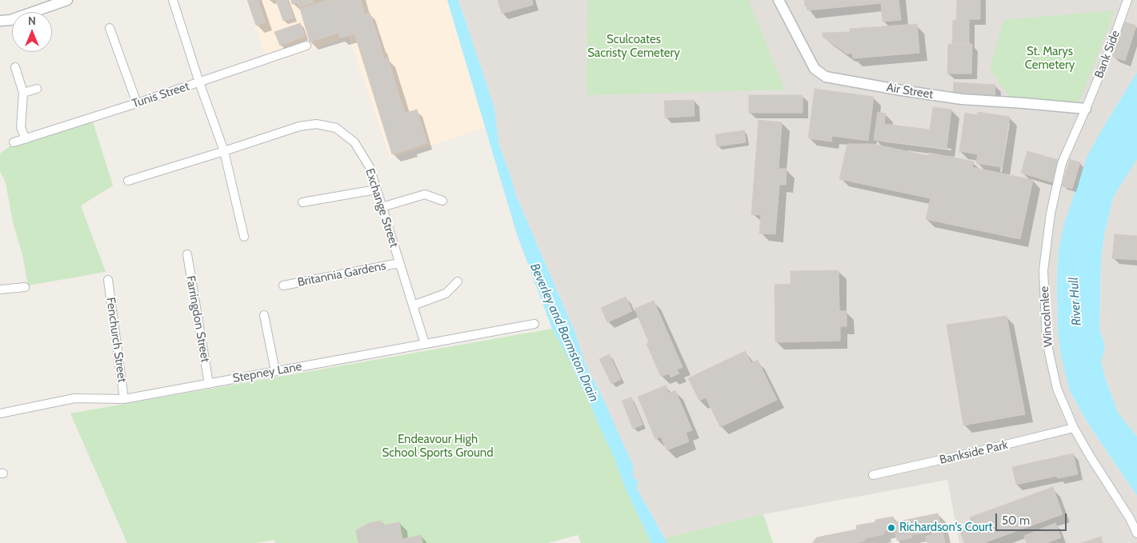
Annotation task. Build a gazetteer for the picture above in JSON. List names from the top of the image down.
{
  "streets": {
    "street": [
      "Bank Side",
      "Air Street",
      "Tunis Street",
      "Exchange Street",
      "Britannia Gardens",
      "Wincolmlee",
      "Farringdon Street",
      "Fenchurch Street",
      "Stepney Lane",
      "Bankside Park"
    ]
  },
  "crossings": [
    ["Bank Side", "Air Street"],
    ["Bank Side", "Wincolmlee"],
    ["Air Street", "Wincolmlee"],
    ["Exchange Street", "Britannia Gardens"],
    ["Exchange Street", "Stepney Lane"],
    ["Wincolmlee", "Bankside Park"],
    ["Farringdon Street", "Stepney Lane"],
    ["Fenchurch Street", "Stepney Lane"]
  ],
  "water": ["River Hull", "Beverley and Barmston Drain"],
  "parks": ["Sculcoates Sacristy Cemetery", "St. Marys Cemetery", "Endeavour High School Sports Ground"],
  "places": ["Richardson's Court"],
  "scale_bar": "50 m",
  "north": "top"
}
